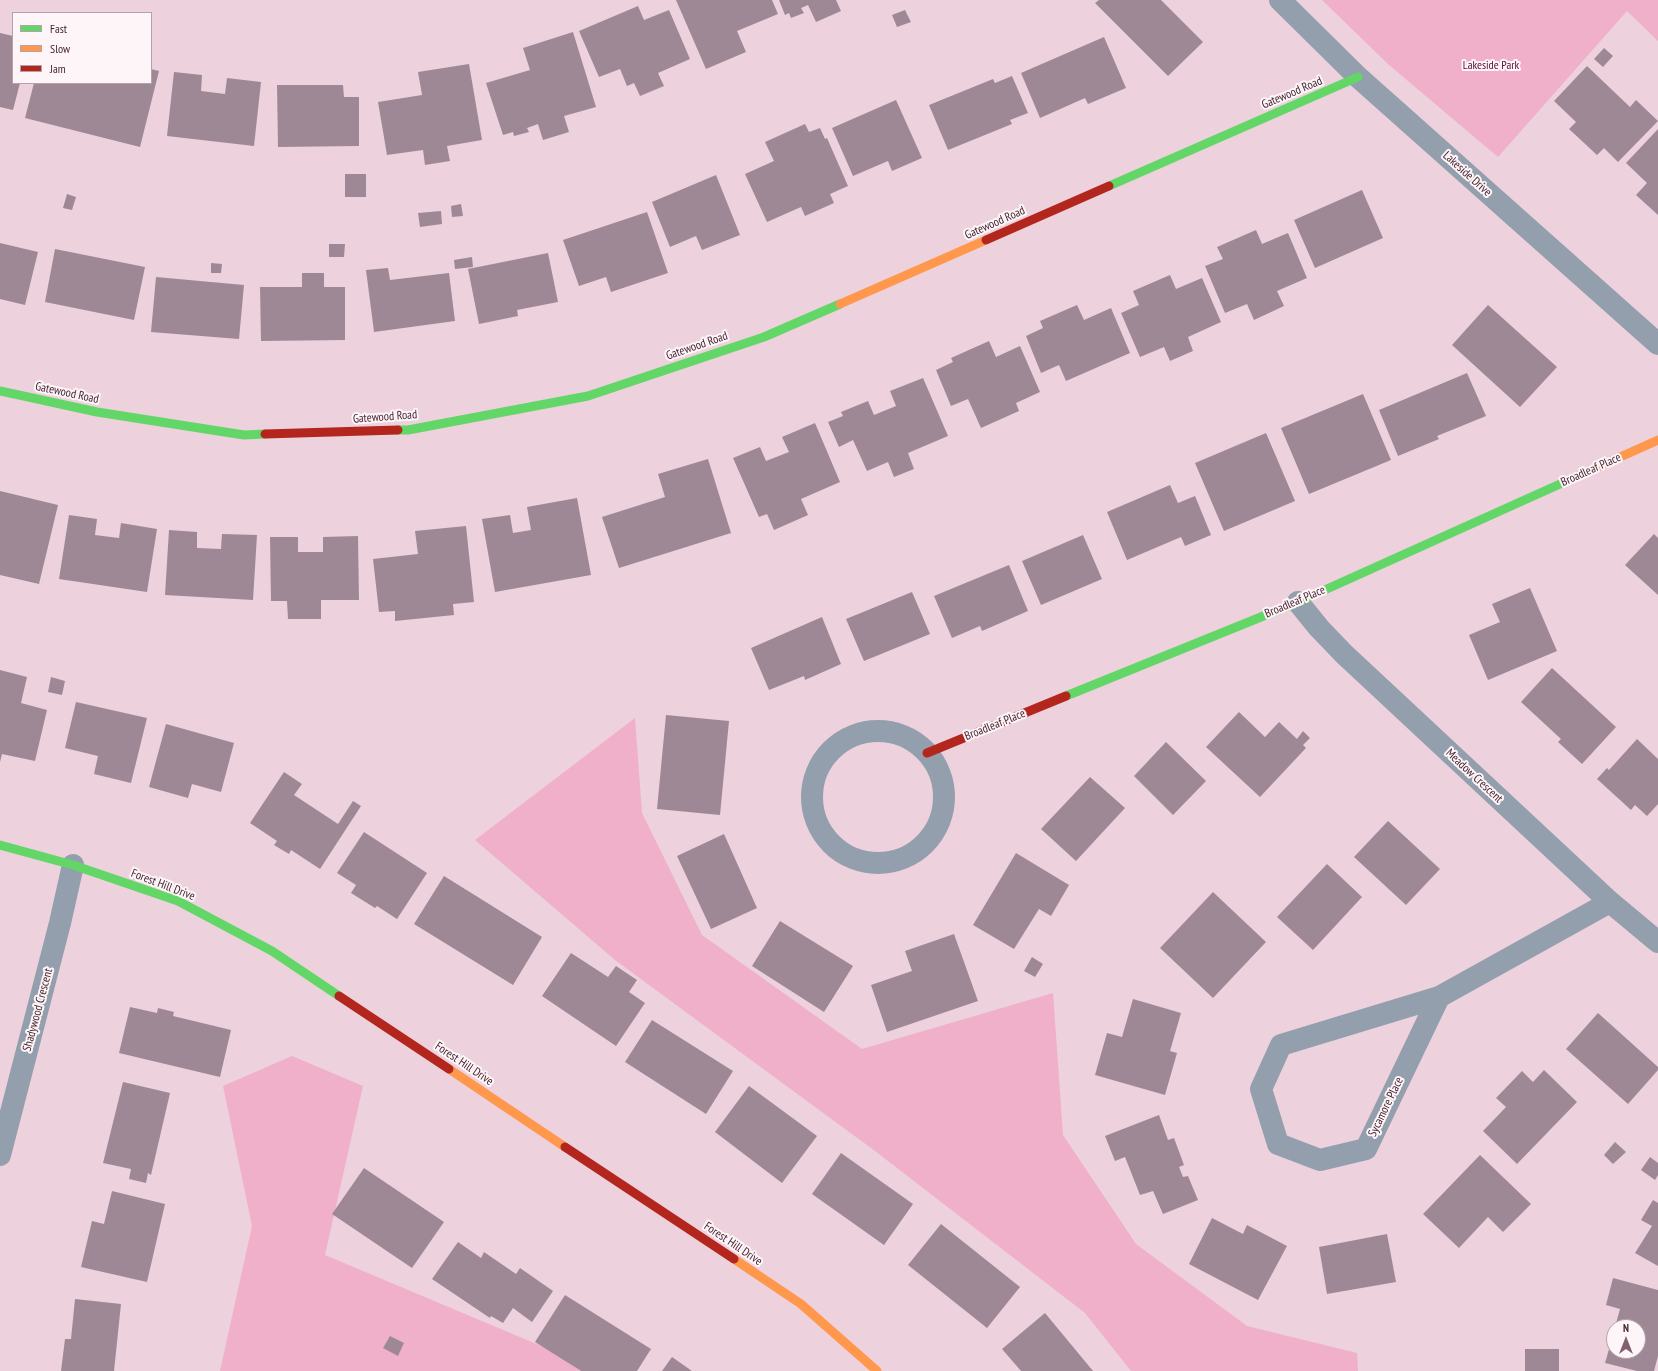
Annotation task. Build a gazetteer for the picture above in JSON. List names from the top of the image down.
{
  "streets": {
    "street": [
      "Gatewood Road",
      "Lakeside Drive",
      "Broadleaf Place",
      "Meadow Crescent",
      "Forest Hill Drive",
      "Shadywood Crescent",
      "Sycamore Place"
    ]
  },
  "crossings": [
    ["Gatewood Road", "Lakeside Drive"],
    ["Broadleaf Place", "Meadow Crescent"],
    ["Meadow Crescent", "Sycamore Place"],
    ["Forest Hill Drive", "Shadywood Crescent"]
  ],
  "parks": ["Lakeside Park"],
  "legend": ["Fast", "Slow", "Jam"],
  "north": "top"
}
